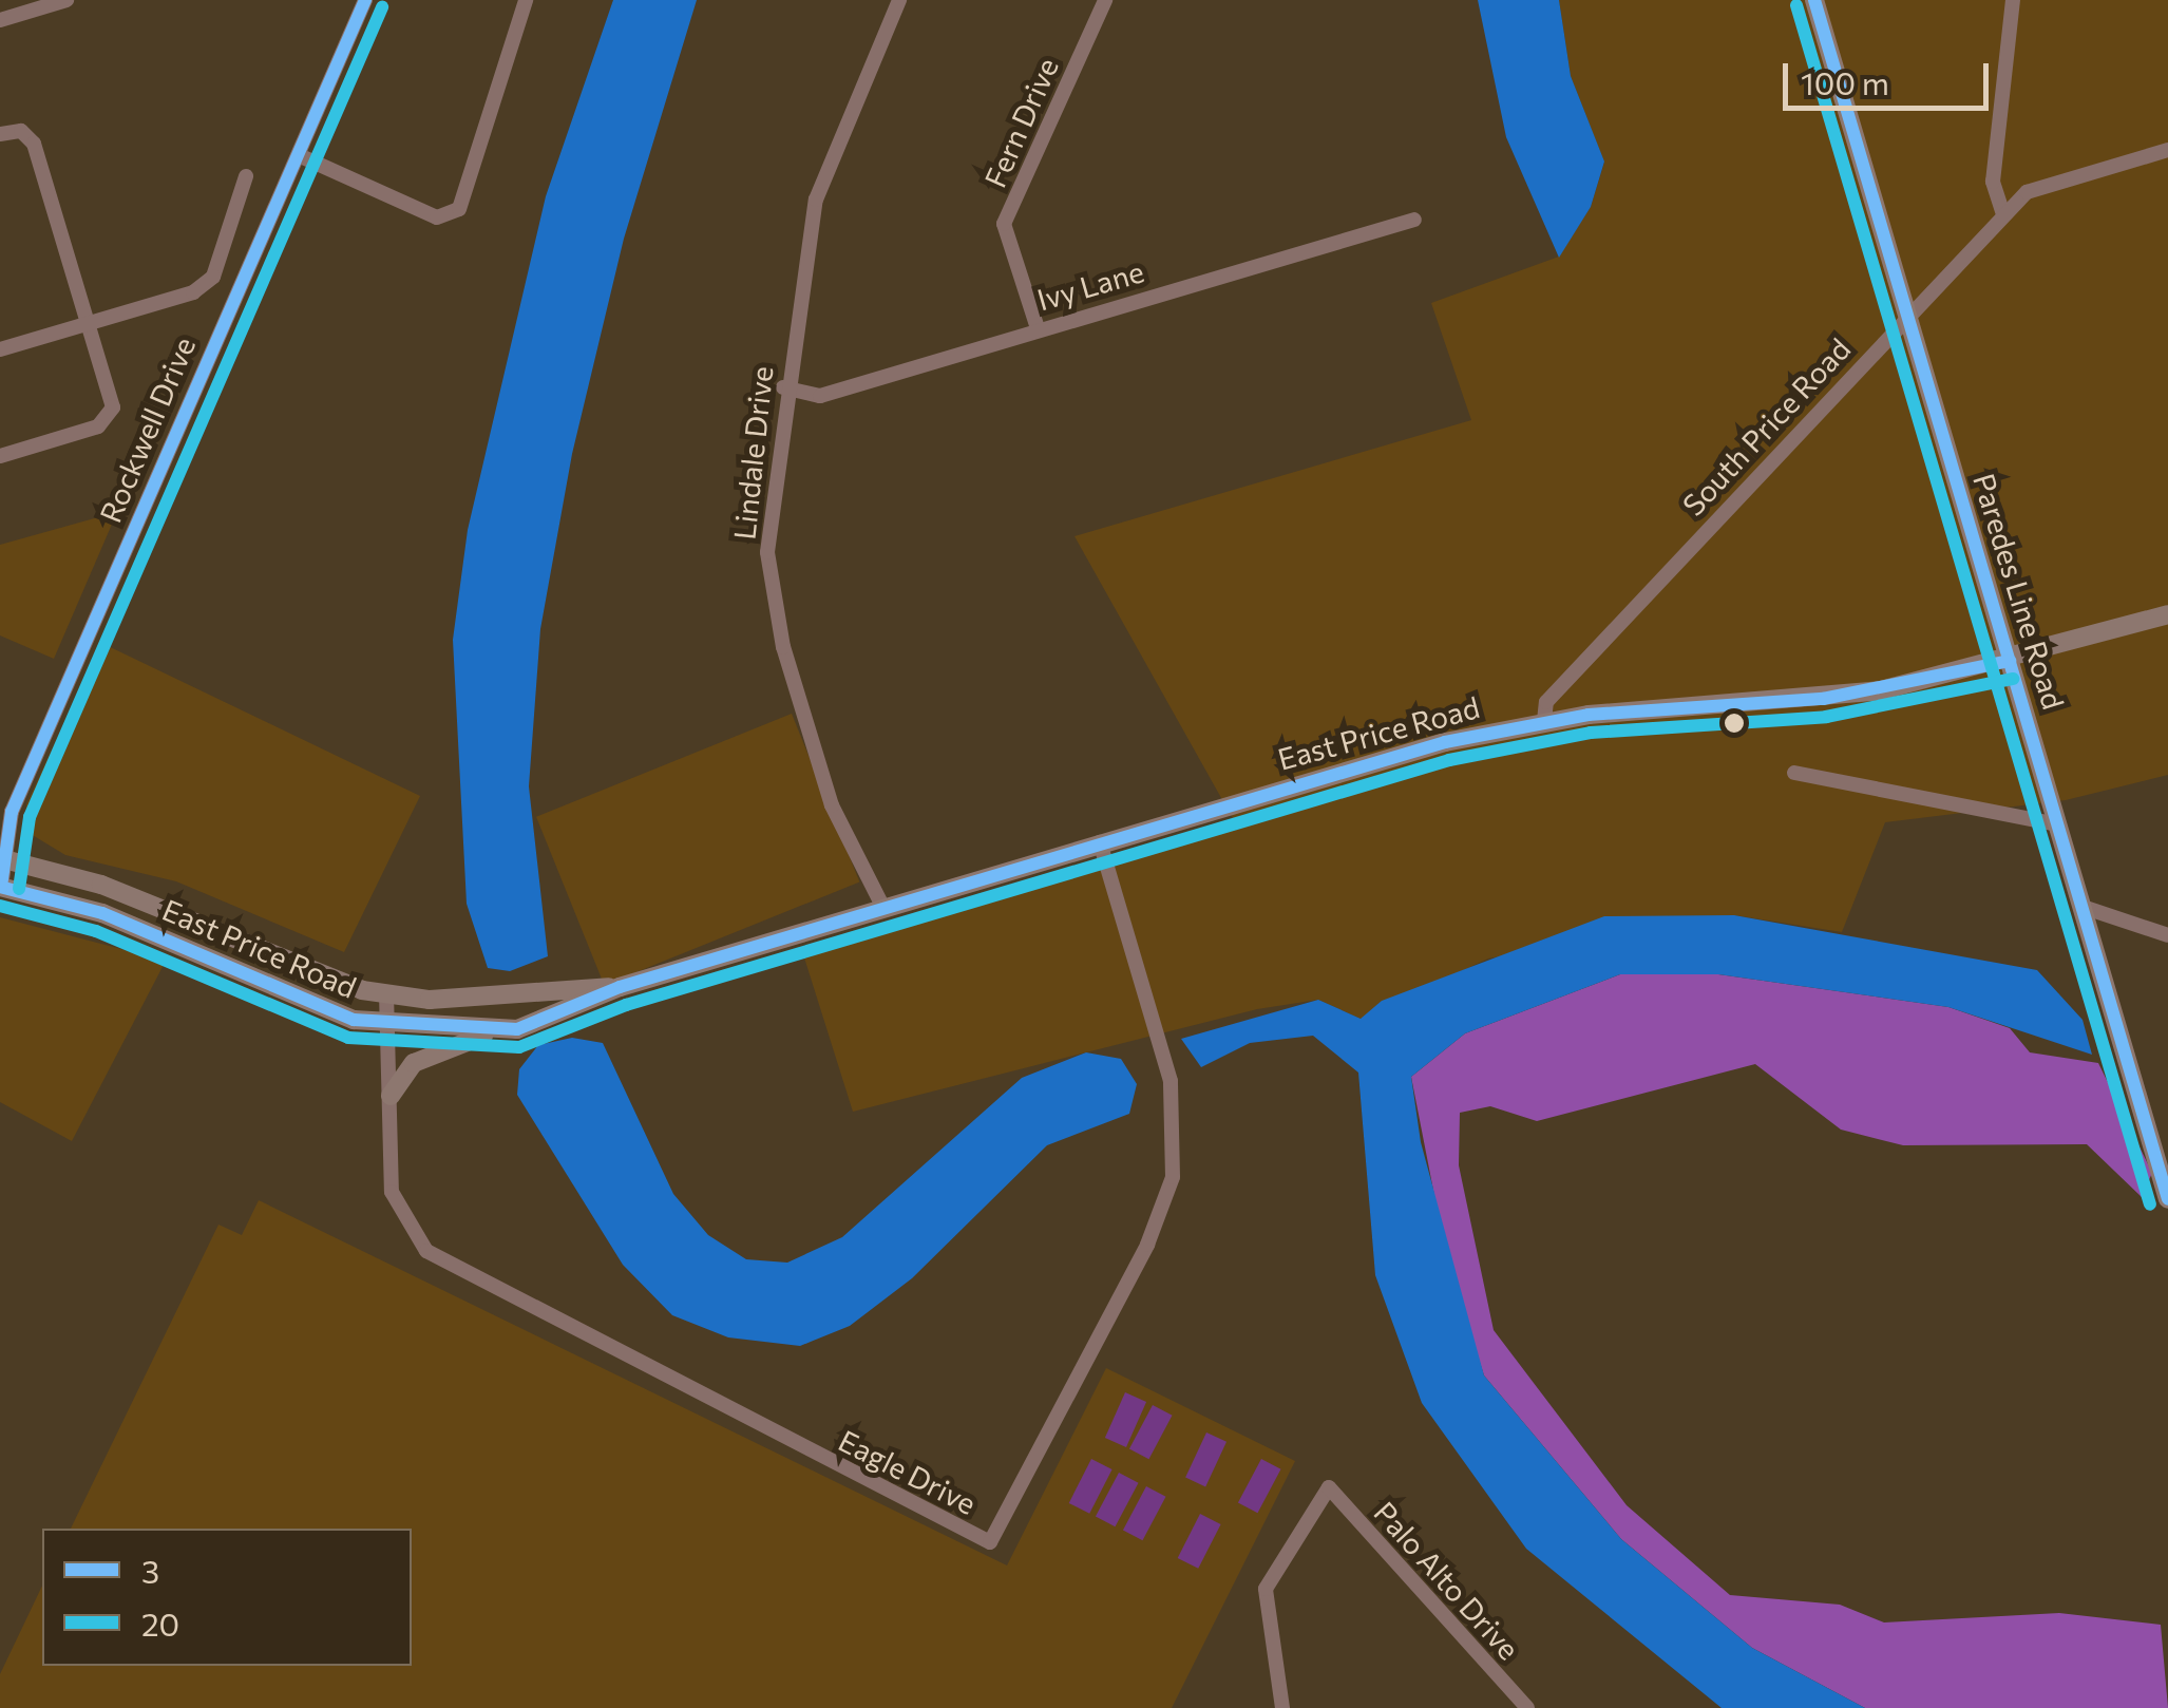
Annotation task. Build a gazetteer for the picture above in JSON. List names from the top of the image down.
{
  "streets": {
    "main road": ["Paredes Line Road", "East Price Road"],
    "street": [
      "Fern Drive",
      "Ivy Lane",
      "South Price Road",
      "Rockwell Drive",
      "Lindale Drive",
      "Eagle Drive",
      "Palo Alto Drive"
    ]
  },
  "crossings": [
    ["Fern Drive", "Ivy Lane"],
    ["Ivy Lane", "Lindale Drive"],
    ["South Price Road", "Paredes Line Road"],
    ["South Price Road", "East Price Road"],
    ["Rockwell Drive", "East Price Road"],
    ["Lindale Drive", "East Price Road"],
    ["Paredes Line Road", "East Price Road"],
    ["East Price Road", "Eagle Drive"]
  ],
  "lines": ["transit line 3", "transit line 20"],
  "legend": ["3", "20"],
  "scale_bar": "100 m"
}
